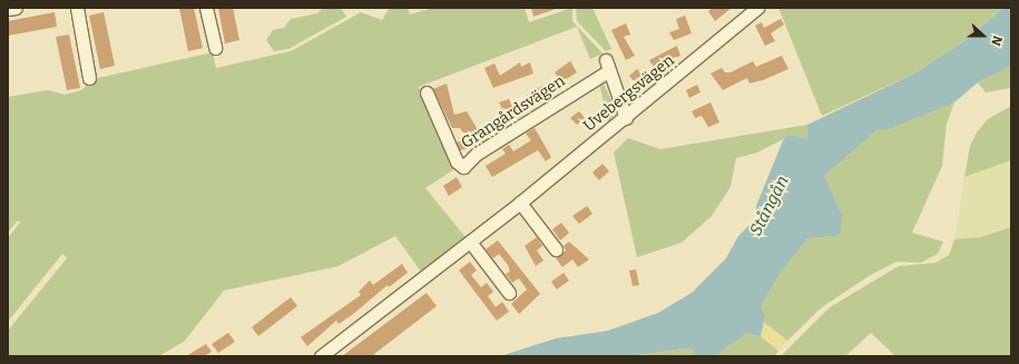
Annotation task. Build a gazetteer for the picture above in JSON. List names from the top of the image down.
{
  "streets": {
    "street": ["Uvebergsvägen", "Grangårdsvägen"]
  },
  "crossings": [
    ["Uvebergsvägen", "Grangårdsvägen"]
  ],
  "water": ["Stångån"],
  "north": "right"
}
